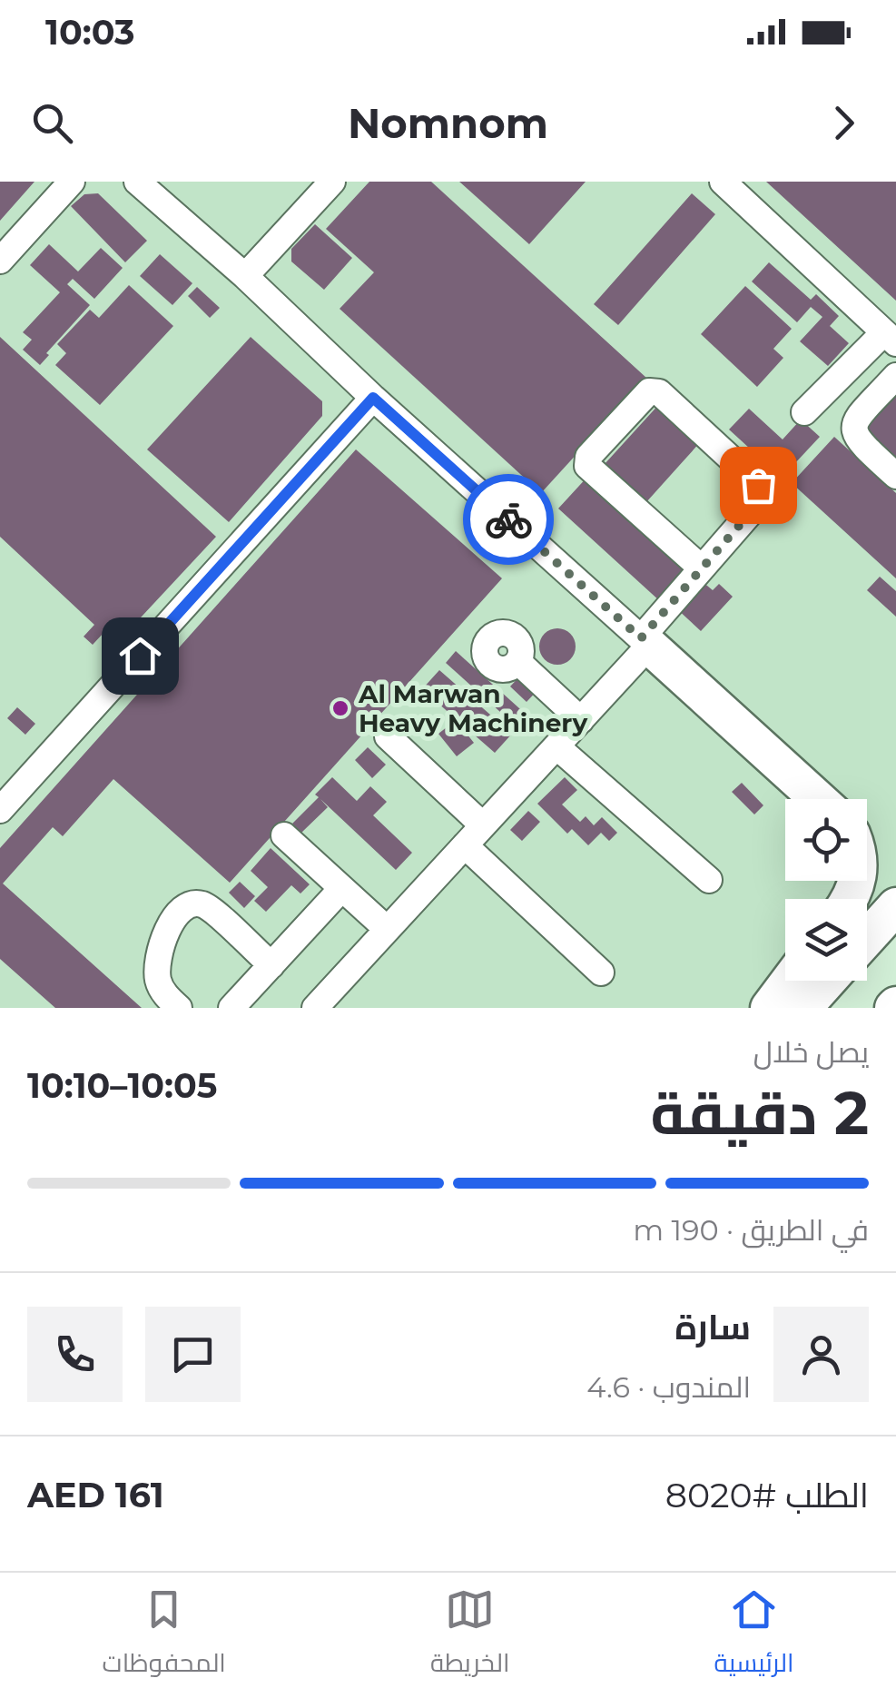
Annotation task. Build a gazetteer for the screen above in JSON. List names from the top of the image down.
{
  "places": ["Al Marwan Heavy Machinery"],
  "page": {
    "status": "10:03",
    "header": "Nomnom",
    "heading": ["2 دقيقة", "يصل خلال", "10:05–10:10"],
    "panel": [
      "سارة",
      "المندوب · 4.6",
      "الطلب #8020",
      "AED 161"
    ],
    "bar": "في الطريق · 190 m",
    "tabs": ["الرئيسية", "الخريطة", "المحفوظات"]
  }
}
